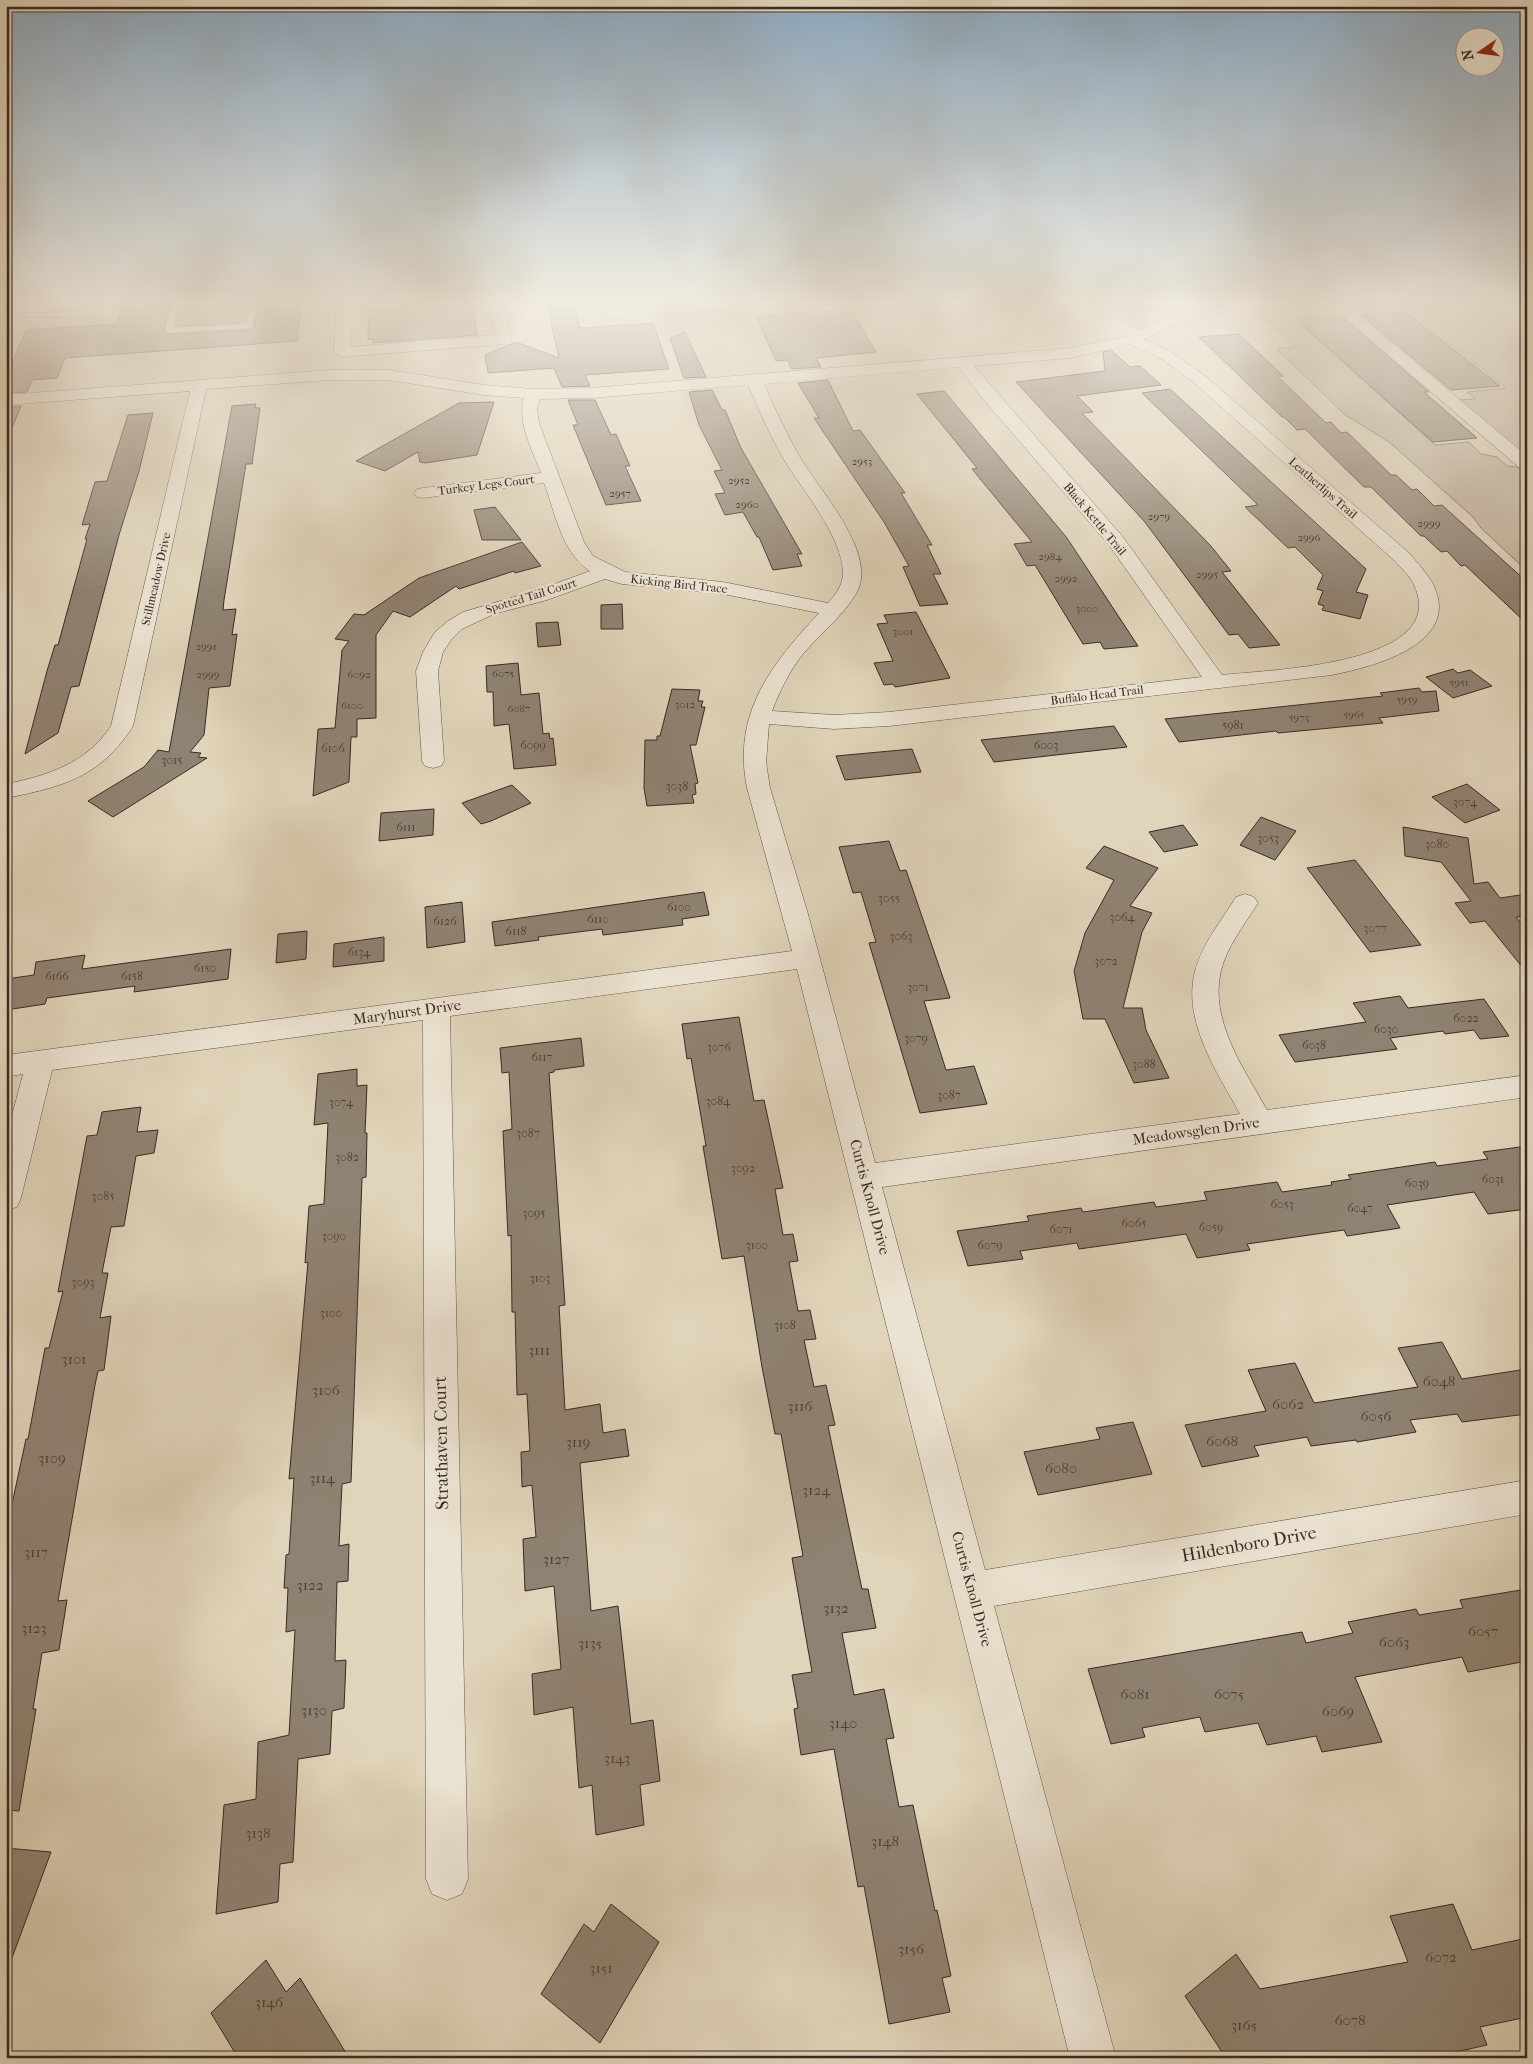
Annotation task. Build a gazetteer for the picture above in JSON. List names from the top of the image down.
{
  "streets": {
    "street": [
      "Turkey Legs Court",
      "Leatherlips Trail",
      "Black Kettle Trail",
      "Stillmeadow Drive",
      "Kicking Bird Trace",
      "Spotted Tail Court",
      "Buffalo Head Trail",
      "Maryhurst Drive",
      "Meadowsglen Drive",
      "Curtis Knoll Drive",
      "Strathaven Court",
      "Hildenboro Drive"
    ]
  },
  "crossings": [
    ["Turkey Legs Court", "Kicking Bird Trace"],
    ["Leatherlips Trail", "Buffalo Head Trail"],
    ["Black Kettle Trail", "Buffalo Head Trail"],
    ["Kicking Bird Trace", "Spotted Tail Court"],
    ["Kicking Bird Trace", "Curtis Knoll Drive"],
    ["Buffalo Head Trail", "Curtis Knoll Drive"],
    ["Maryhurst Drive", "Curtis Knoll Drive"],
    ["Maryhurst Drive", "Strathaven Court"],
    ["Meadowsglen Drive", "Curtis Knoll Drive"],
    ["Curtis Knoll Drive", "Hildenboro Drive"]
  ],
  "house_numbers": [
    "2953",
    "2952",
    "2957",
    "2960",
    "2979",
    "2999",
    "2996",
    "2984",
    "2995",
    "2992",
    "3000",
    "3001",
    "2991",
    "6075",
    "2999",
    "6092",
    "5951",
    "5959",
    "3012",
    "6100",
    "6087",
    "5965",
    "5973",
    "5981",
    "6099",
    "6003",
    "6106",
    "3015",
    "3038",
    "3074",
    "6111",
    "3053",
    "3080",
    "3055",
    "6100",
    "3064",
    "6110",
    "6126",
    "3077",
    "6118",
    "3063",
    "6134",
    "3072",
    "6150",
    "6166",
    "6158",
    "3071",
    "6022",
    "6030",
    "3079",
    "6038",
    "3076",
    "6117",
    "3088",
    "3087",
    "3084",
    "3074",
    "3087",
    "3082",
    "3092",
    "6031",
    "6039",
    "3085",
    "6053",
    "6047",
    "3095",
    "6065",
    "6059",
    "6071",
    "3090",
    "3100",
    "6079",
    "3103",
    "3093",
    "3100",
    "3108",
    "3111",
    "3101",
    "6048",
    "3106",
    "6062",
    "3116",
    "6056",
    "6068",
    "3119",
    "3109",
    "6080",
    "3114",
    "3124",
    "3117",
    "3127",
    "3122",
    "3132",
    "3123",
    "6057",
    "6063",
    "3135",
    "6081",
    "6075",
    "3130",
    "6069",
    "3140",
    "3143",
    "3138",
    "3148",
    "3156",
    "6072",
    "3151",
    "3146",
    "6078",
    "3165"
  ],
  "north": "left"
}
